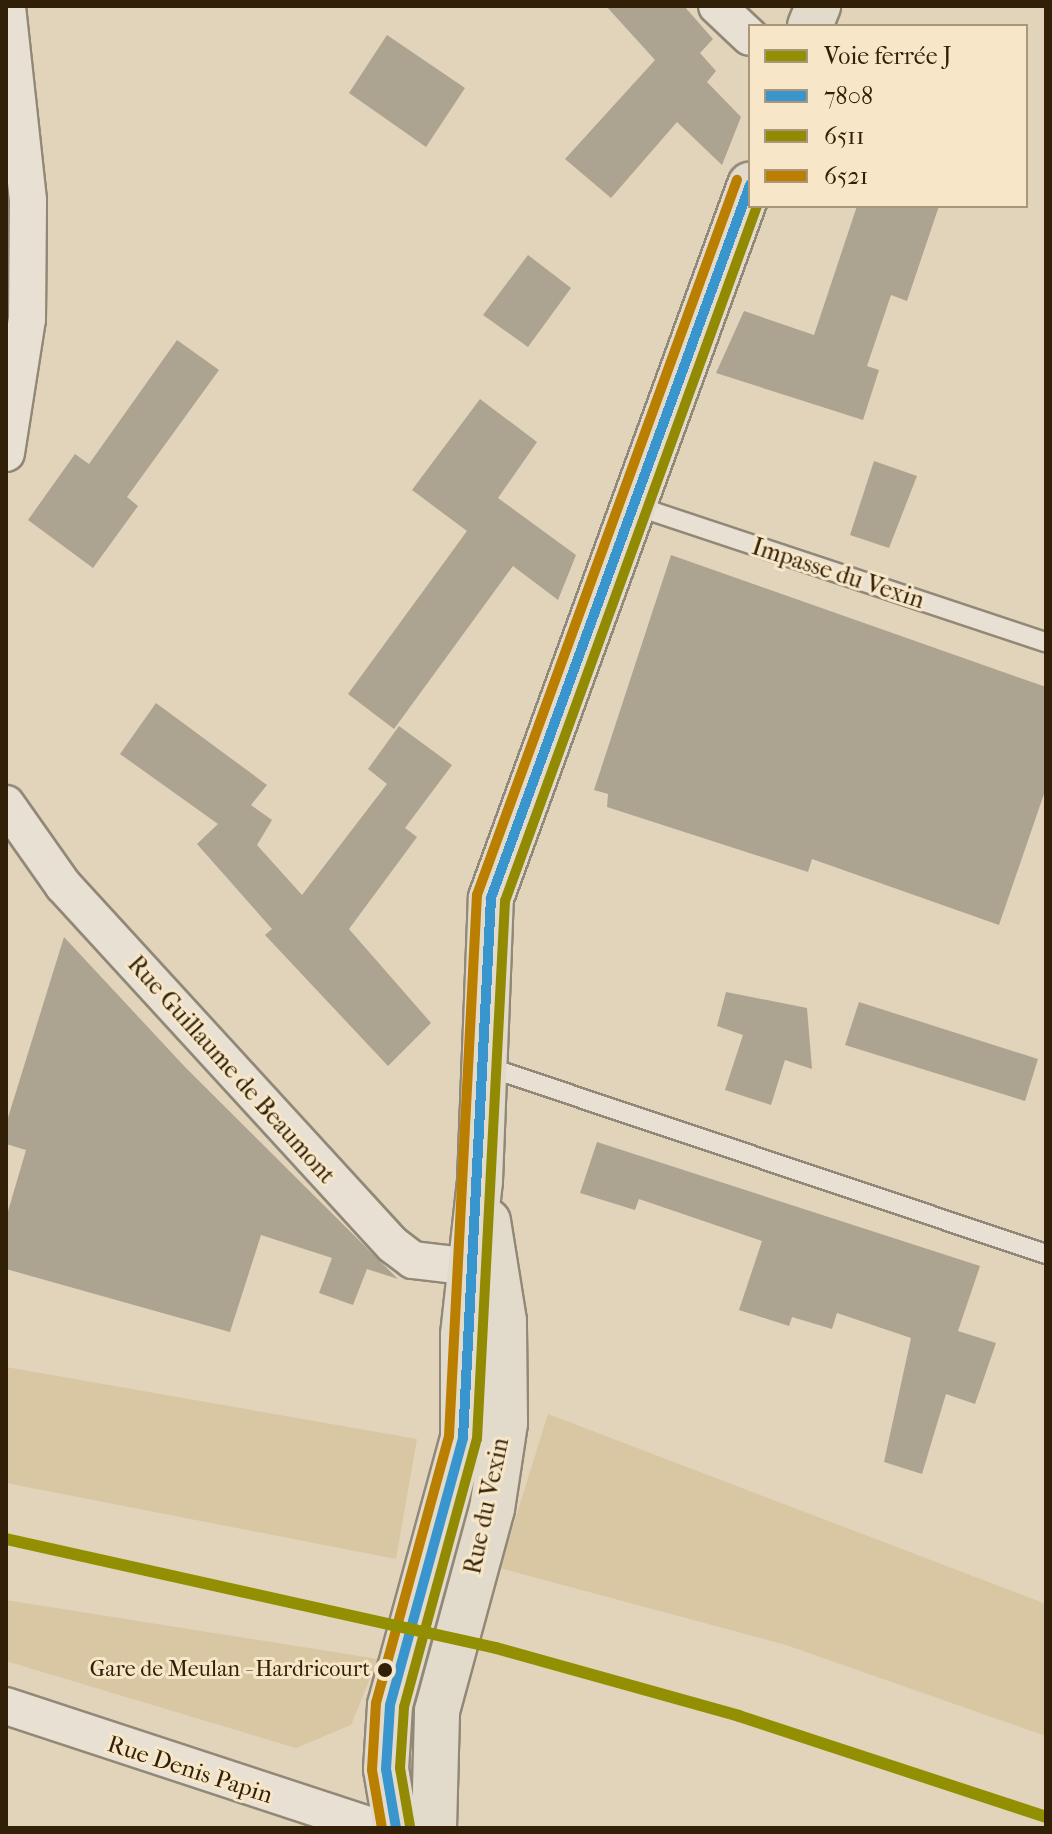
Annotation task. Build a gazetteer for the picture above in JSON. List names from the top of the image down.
{
  "streets": {
    "main road": ["Rue du Vexin"],
    "street": ["Rue Guillaume de Beaumont", "Rue Denis Papin"],
    "lane": ["Impasse du Vexin"]
  },
  "crossings": [
    ["Impasse du Vexin", "Rue du Vexin"],
    ["Rue Guillaume de Beaumont", "Rue du Vexin"]
  ],
  "places": ["Gare de Meulan - Hardricourt"],
  "lines": [
    "transit line 6521",
    "transit line 7808",
    "transit line 6511",
    "rail line J"
  ],
  "legend": [
    "Voie ferrée J",
    "7808",
    "6511",
    "6521"
  ]
}
